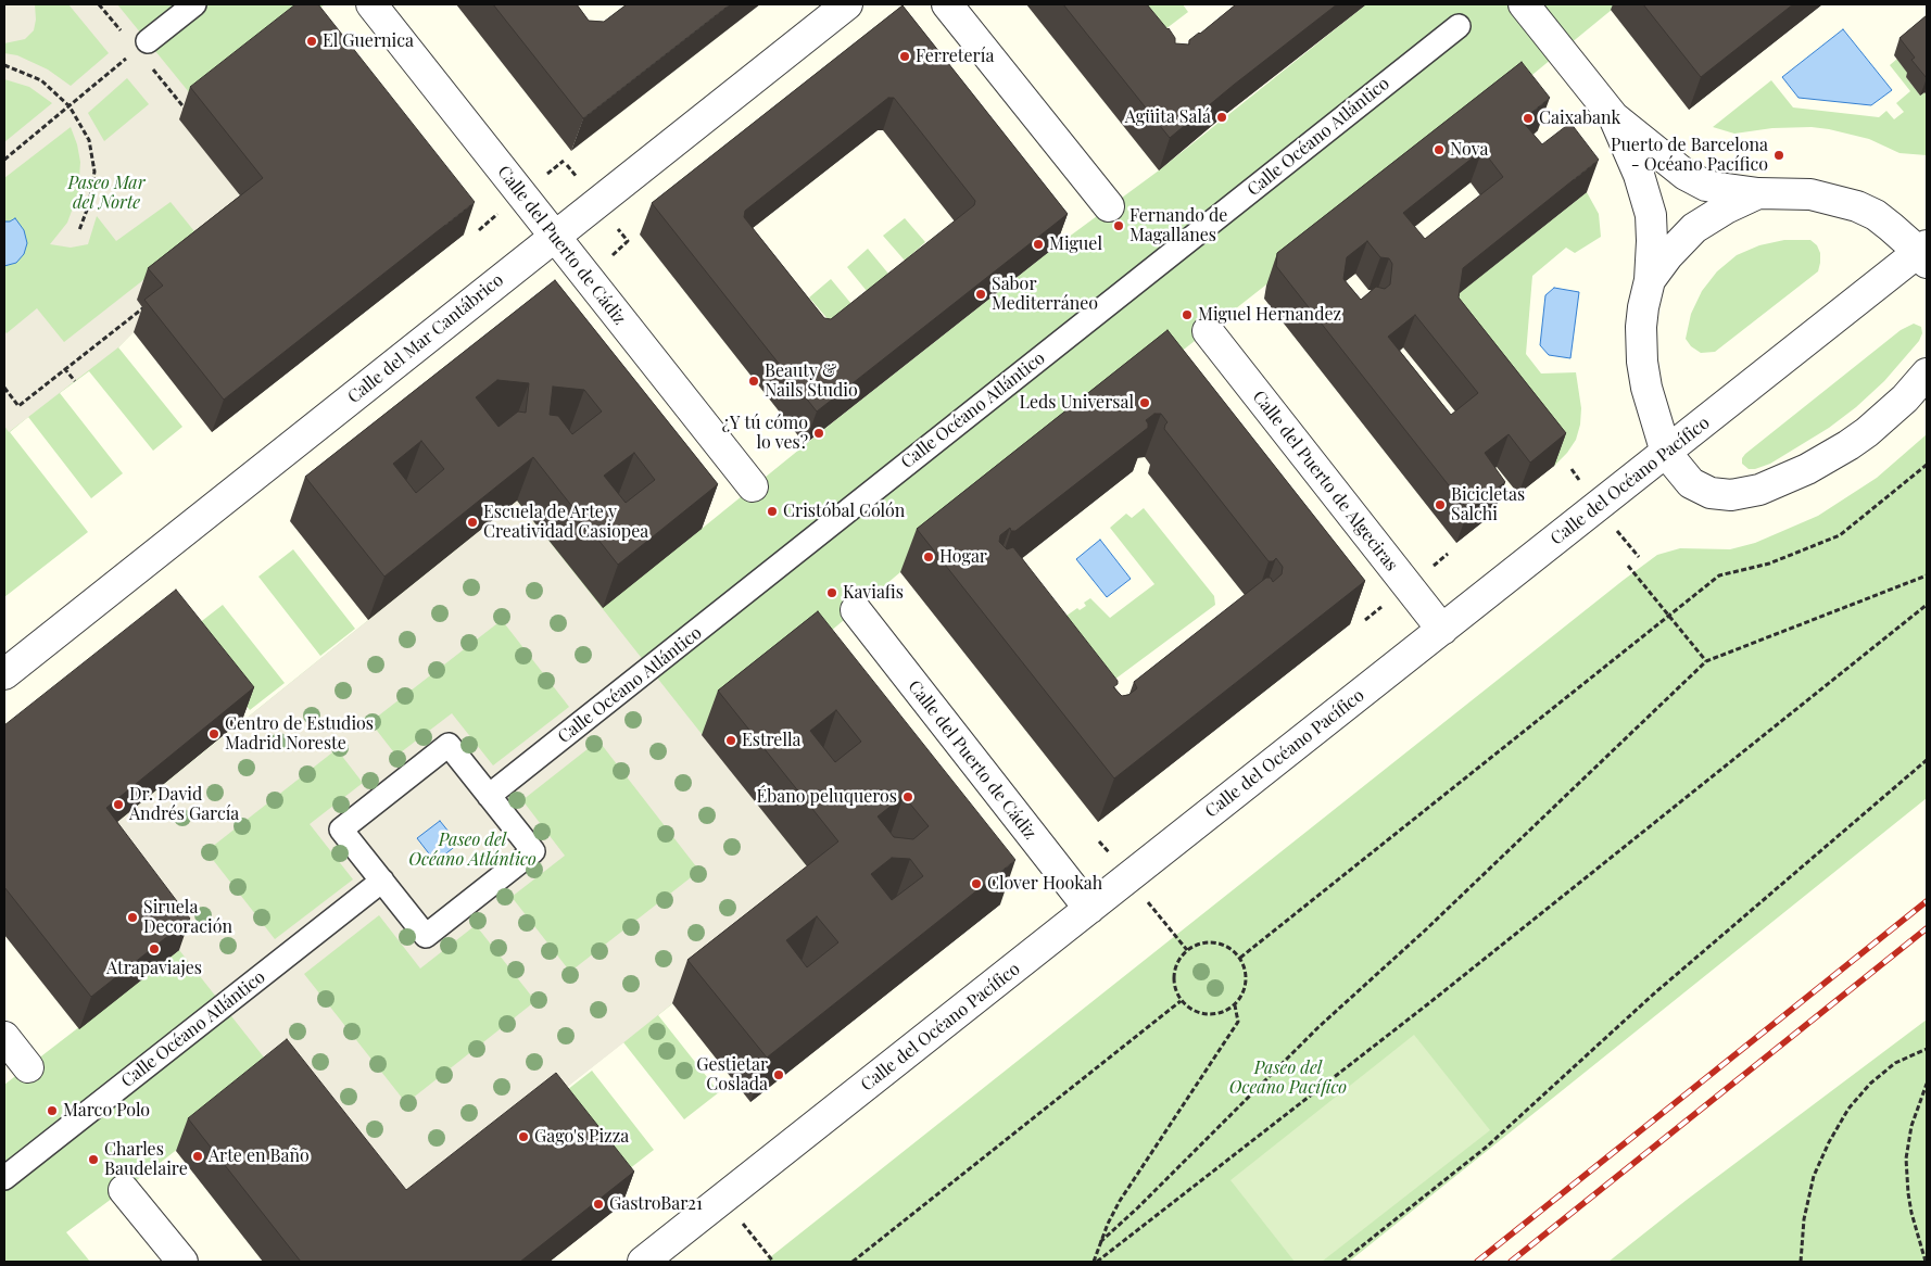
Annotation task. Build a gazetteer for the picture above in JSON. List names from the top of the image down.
{
  "streets": {
    "street": [
      "Calle Océano Atlántico",
      "Calle del Puerto de Cádiz",
      "Calle del Mar Cantábrico",
      "Calle del Puerto de Algeciras",
      "Calle del Océano Pacífico"
    ]
  },
  "crossings": [
    ["Calle del Puerto de Cádiz", "Calle del Mar Cantábrico"],
    ["Calle del Puerto de Cádiz", "Calle del Océano Pacífico"],
    ["Calle del Puerto de Algeciras", "Calle del Océano Pacífico"]
  ],
  "parks": ["Paseo Mar del Norte", "Paseo del Océano Atlántico", "Paseo del Oceano Pacífico"],
  "places": [
    "El Guernica",
    "Ferretería",
    "Agüita Salá",
    "Caixabank",
    "Nova",
    "Puerto de Barcelona - Océano Pacífico",
    "Fernando de Magallanes",
    "Miguel",
    "Sabor Mediterráneo",
    "Miguel Hernandez",
    "Beauty & Nails Studio",
    "Leds Universal",
    "¿Y tú cómo lo ves?",
    "Bicicletas Salchi",
    "Cristóbal Colón",
    "Escuela de Arte y Creatividad Casiopea",
    "Hogar",
    "Kaviafis",
    "Centro de Estudios Madrid Noreste",
    "Estrella",
    "Ébano peluqueros",
    "Dr. David Andrés García",
    "Clover Hookah",
    "Siruela Decoración",
    "Atrapaviajes",
    "Gestietar Coslada",
    "Marco Polo",
    "Gago's Pizza",
    "Arte en Baño",
    "Charles Baudelaire",
    "GastroBar21"
  ]
}
